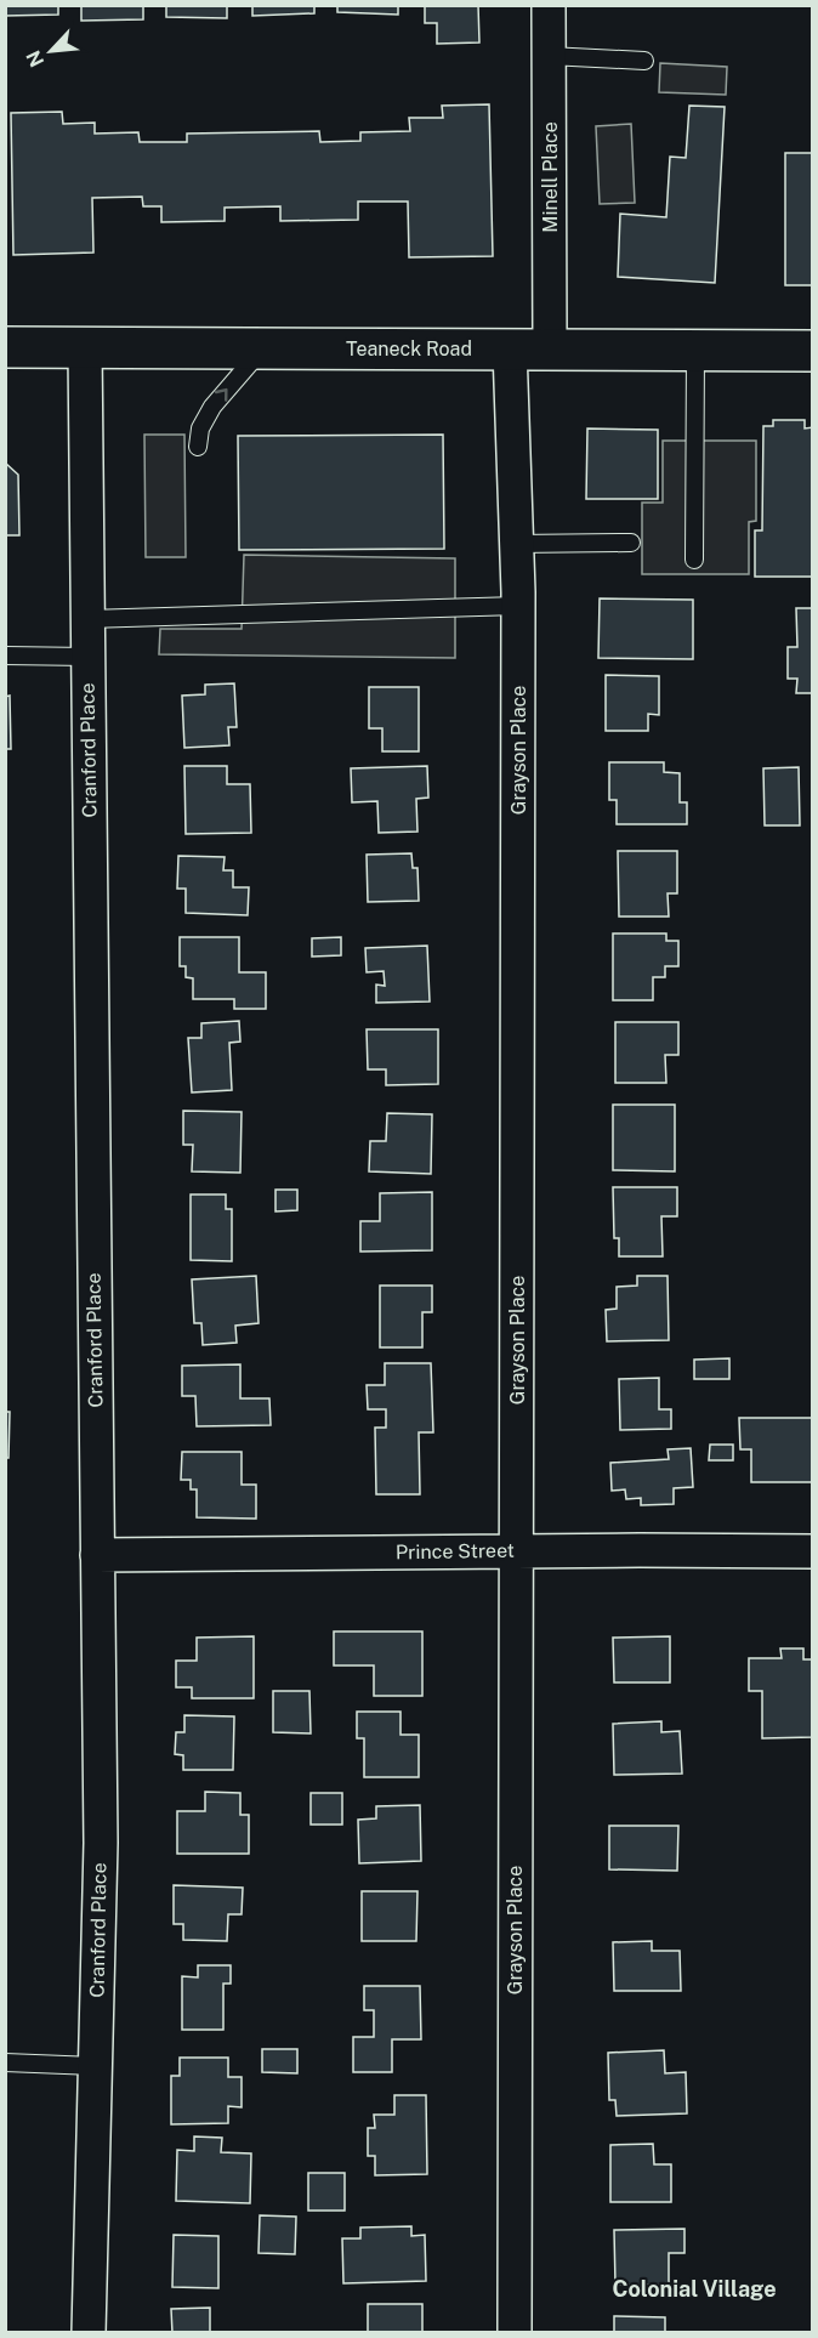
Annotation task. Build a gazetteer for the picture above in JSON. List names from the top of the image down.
{
  "streets": {
    "main road": ["Teaneck Road"],
    "street": [
      "Minell Place",
      "Cranford Place",
      "Grayson Place",
      "Prince Street"
    ]
  },
  "crossings": [
    ["Minell Place", "Teaneck Road"],
    ["Teaneck Road", "Cranford Place"],
    ["Teaneck Road", "Grayson Place"],
    ["Cranford Place", "Prince Street"],
    ["Grayson Place", "Prince Street"]
  ],
  "districts": ["Colonial Village"],
  "north": "bottom left"
}
